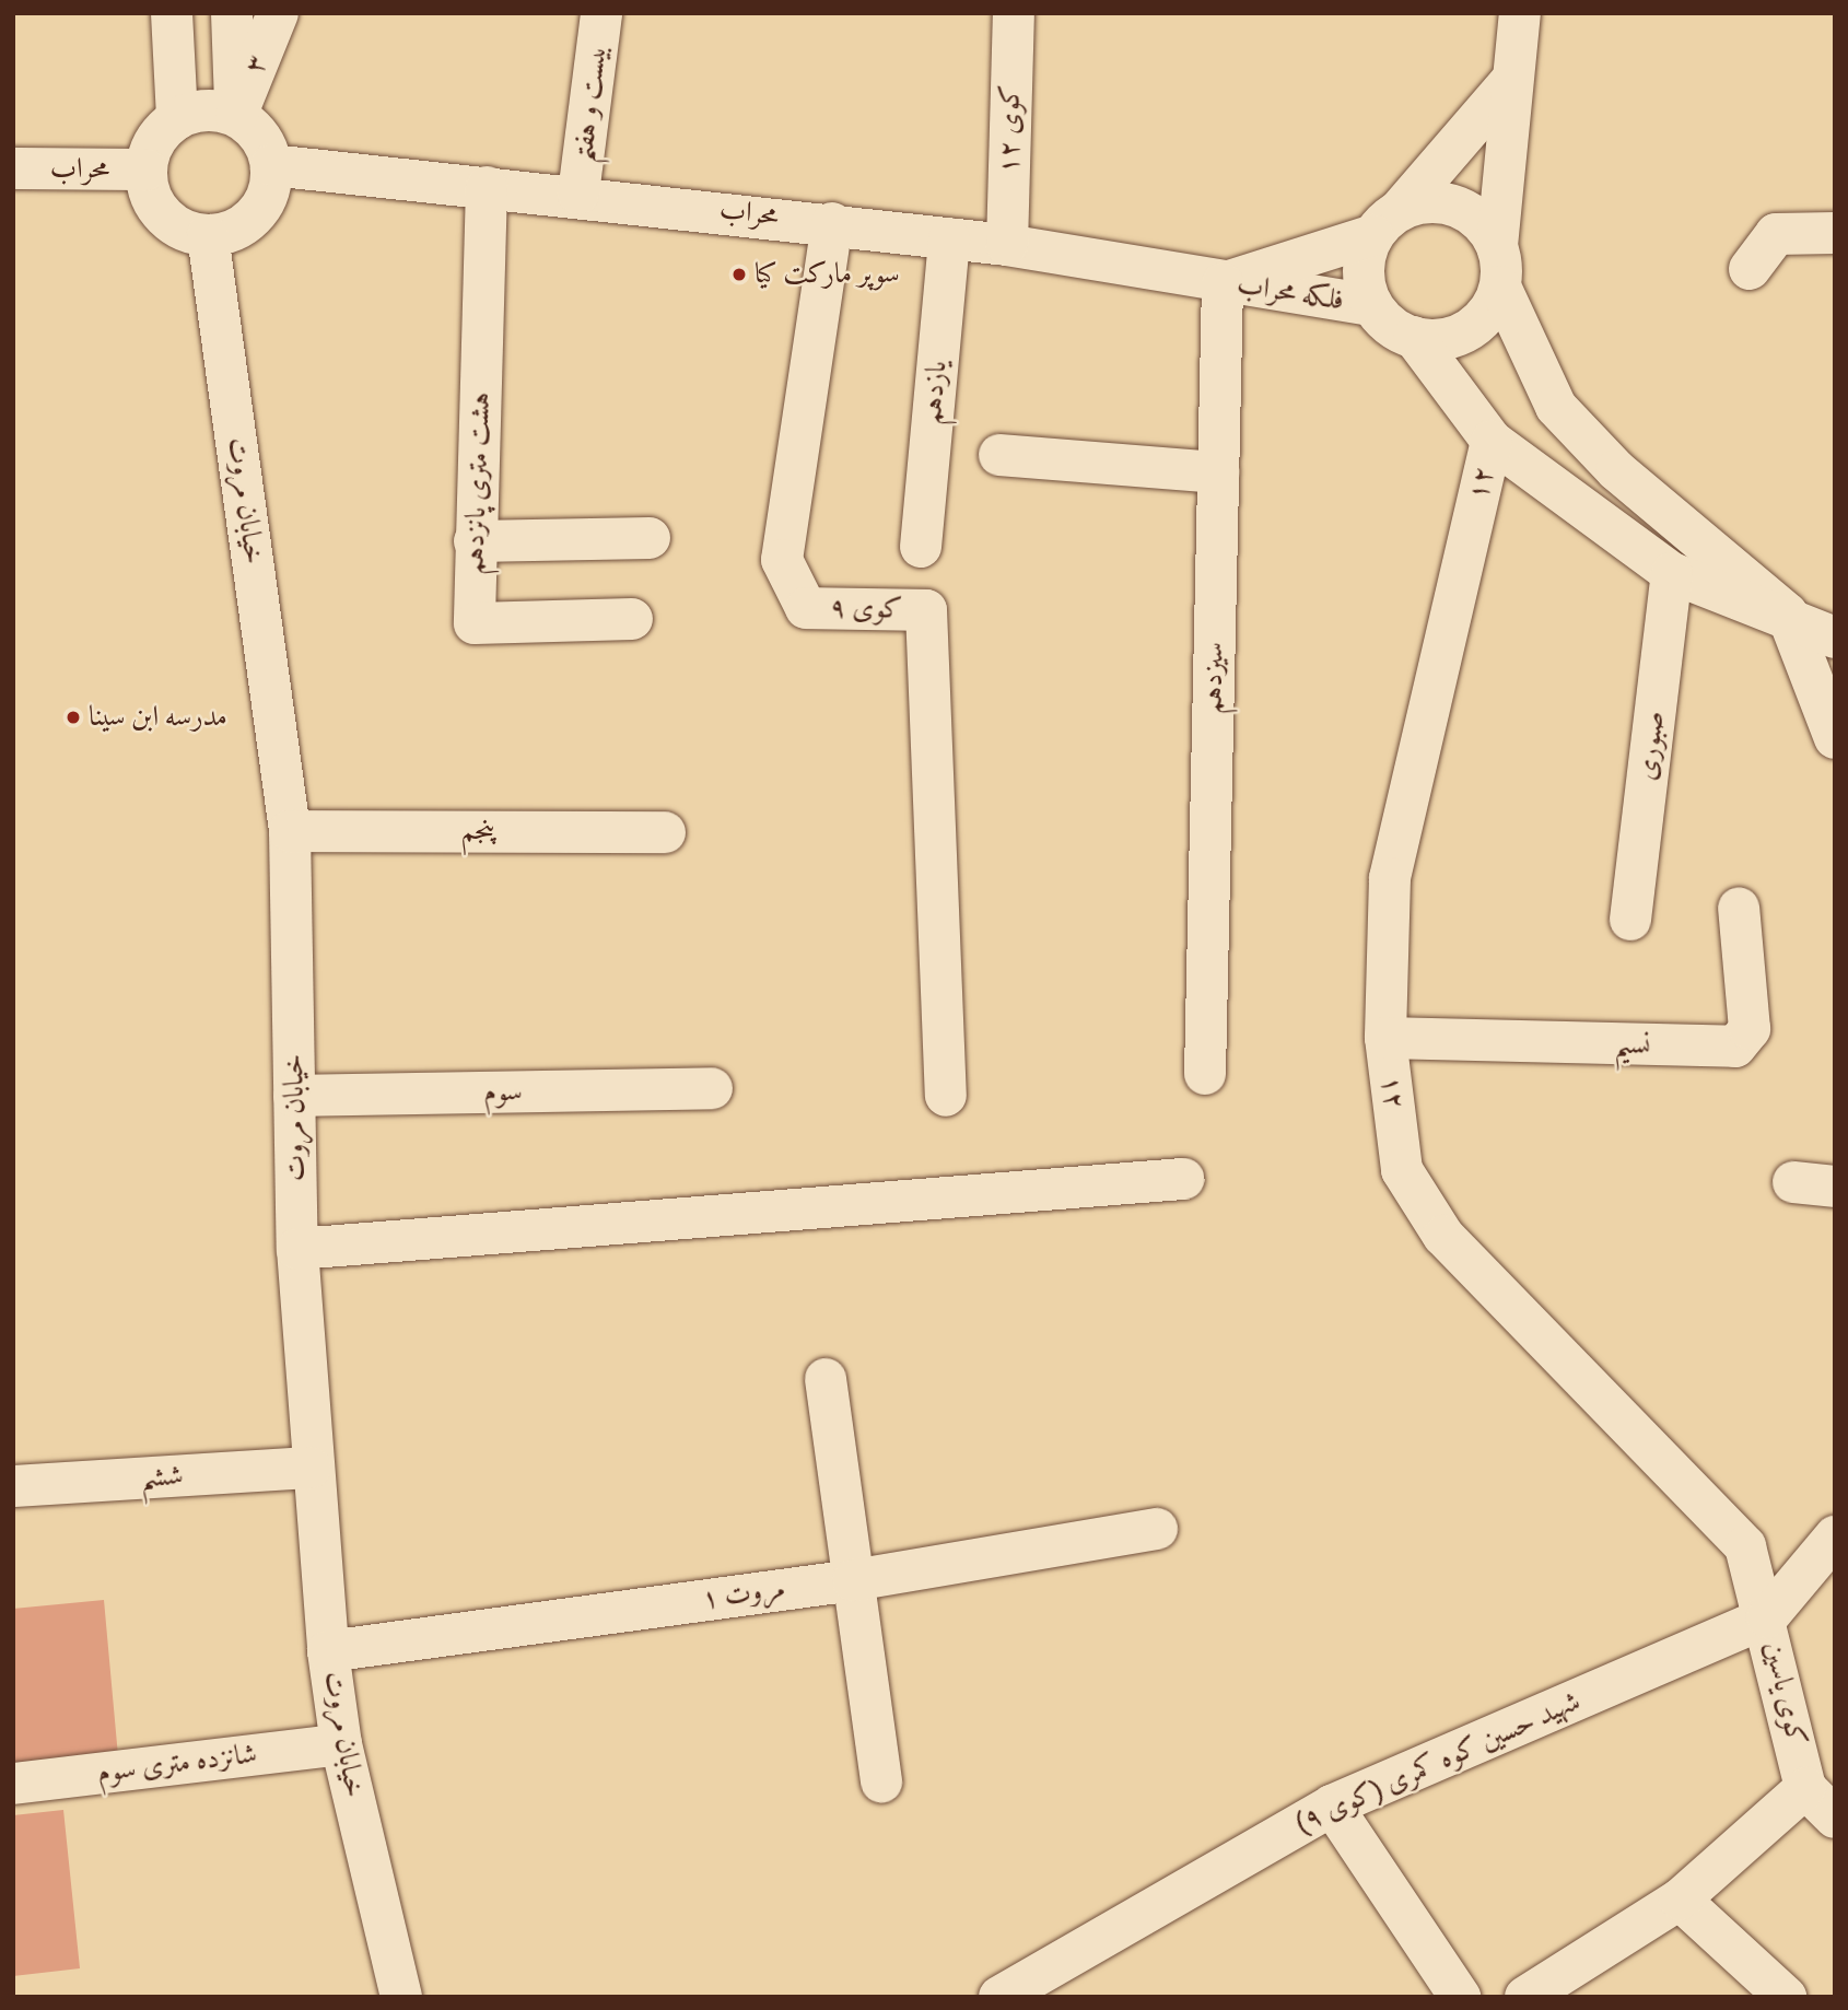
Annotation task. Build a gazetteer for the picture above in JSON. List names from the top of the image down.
{
  "streets": {
    "street": [
      "۳",
      "بیست و هفتم",
      "کوی ۱۲",
      "محراب",
      "فلکه محراب",
      "یازدهم",
      "هشت متری پانزدهم",
      "۱۲",
      "خیابان مروت",
      "کوی ۹",
      "سیزدهم",
      "صبوری",
      "پنجم",
      "نسیم",
      "سوم",
      "ششم",
      "مروت ۱",
      "کوی یاسین",
      "شهید حسین کوه کمری (کوی ۹)",
      "شانزده متری سوم"
    ]
  },
  "crossings": [
    ["۳", "محراب"],
    ["۳", "خیابان مروت"],
    ["بیست و هفتم", "محراب"],
    ["کوی ۱۲", "محراب"],
    ["محراب", "فلکه محراب"],
    ["محراب", "یازدهم"],
    ["محراب", "هشت متری پانزدهم"],
    ["محراب", "خیابان مروت"],
    ["محراب", "کوی ۹"],
    ["محراب", "سیزدهم"],
    ["فلکه محراب", "۱۲"],
    ["فلکه محراب", "سیزدهم"],
    ["فلکه محراب", "صبوری"],
    ["۱۲", "نسیم"],
    ["۱۲", "کوی یاسین"],
    ["۱۲", "شهید حسین کوه کمری (کوی ۹)"],
    ["خیابان مروت", "پنجم"],
    ["خیابان مروت", "سوم"],
    ["خیابان مروت", "ششم"],
    ["خیابان مروت", "مروت ۱"],
    ["خیابان مروت", "شانزده متری سوم"],
    ["کوی یاسین", "شهید حسین کوه کمری (کوی ۹)"]
  ],
  "places": ["سوپر مارکت کیا", "مدرسه ابن سینا"]
}
